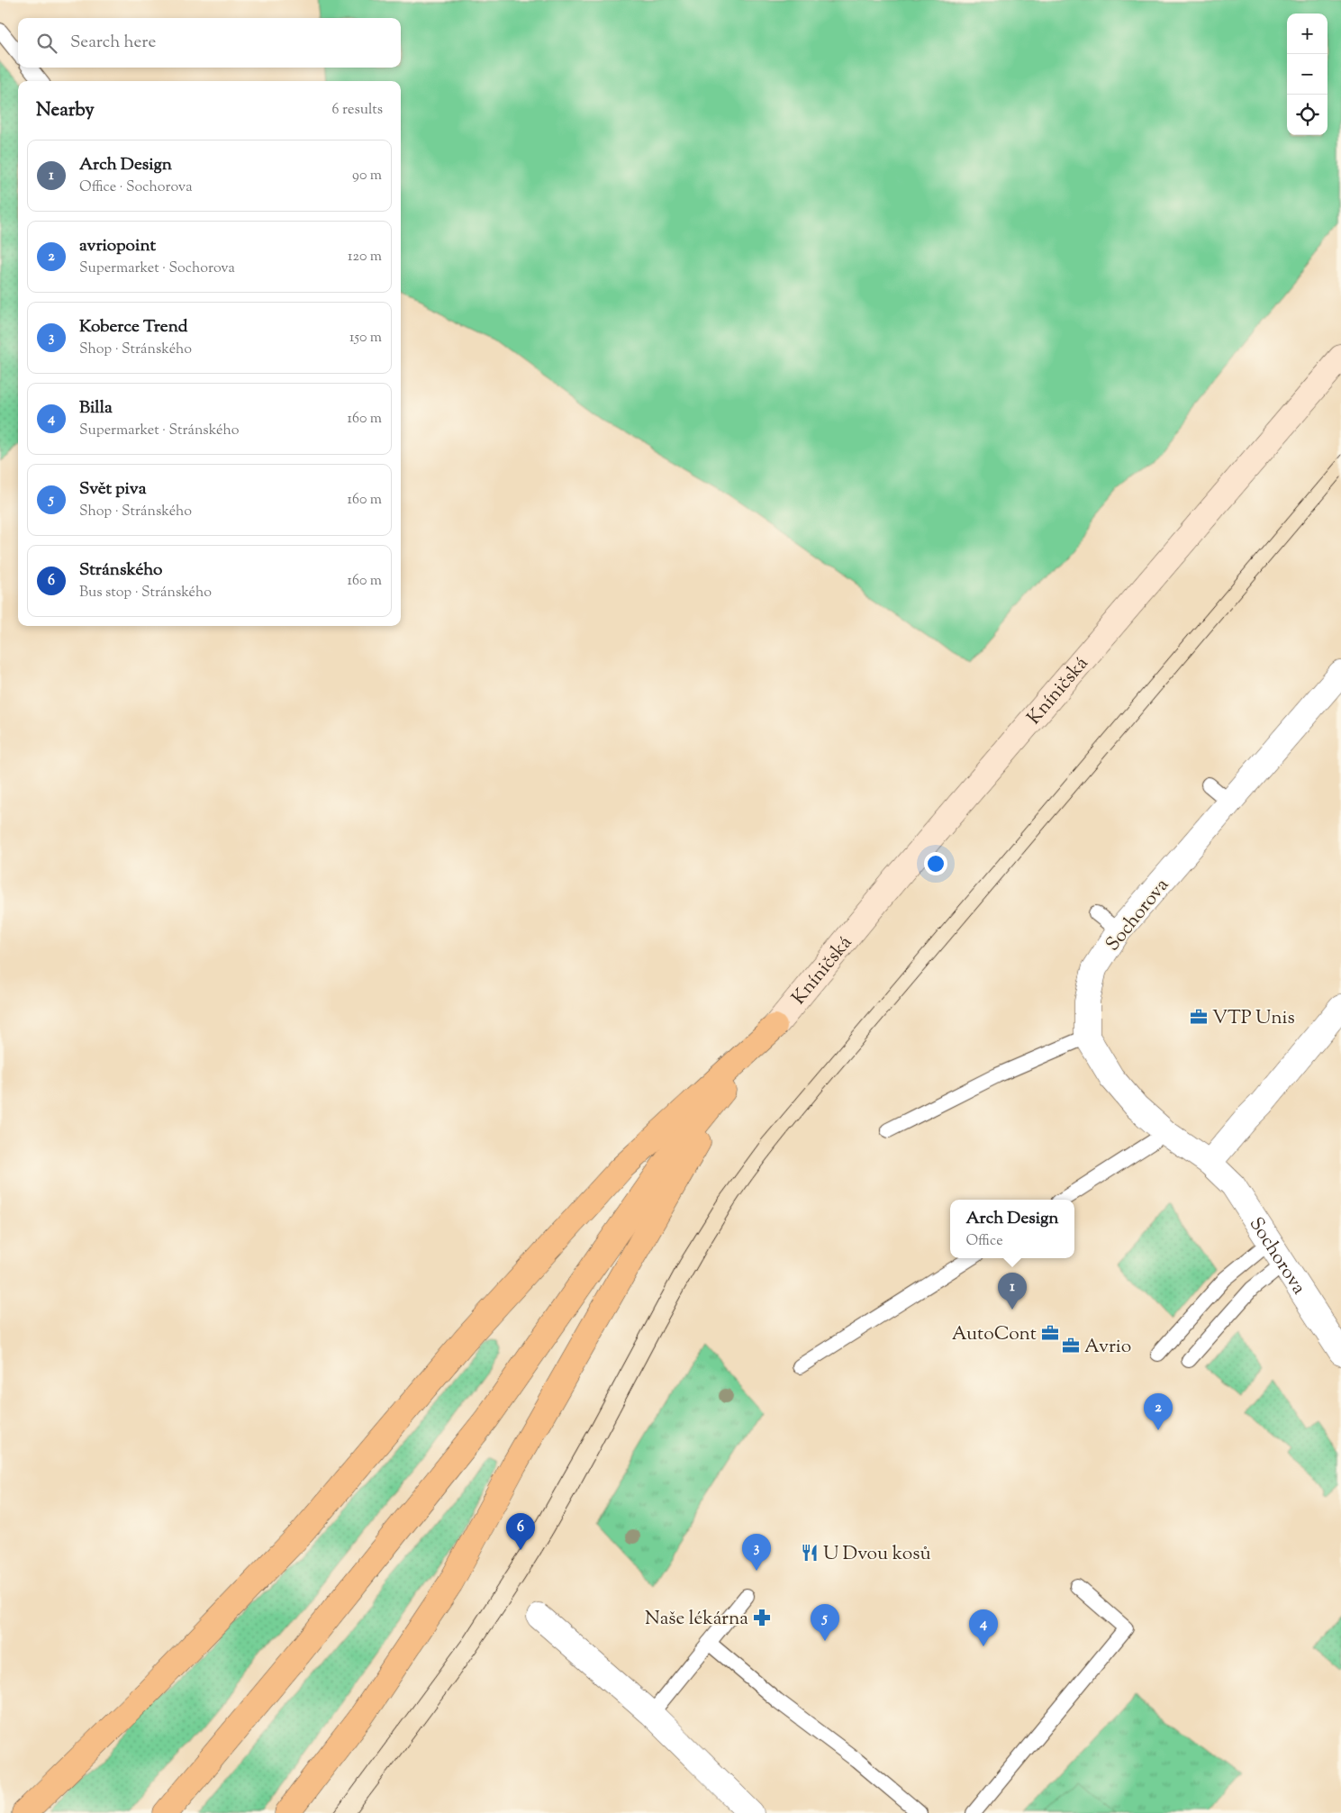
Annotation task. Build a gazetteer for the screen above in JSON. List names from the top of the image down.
{
  "streets": {
    "main road": ["Kníničská"],
    "street": ["Sochorova"]
  },
  "places": {
    "office": ["VTP Unis", "AutoCont", "Avrio"],
    "restaurant": ["U Dvou kosů"],
    "pharmacy": ["Naše lékárna"]
  },
  "page": {
    "map_buttons": ["+", "−"],
    "search": "Search here",
    "heading": ["Nearby", "6 results"],
    "list": [
      {
        "mark": "1",
        "name": "Arch Design",
        "note": "Office · Sochorova",
        "value": "90 m"
      },
      {
        "mark": "2",
        "name": "avriopoint",
        "note": "Supermarket · Sochorova",
        "value": "120 m"
      },
      {
        "mark": "3",
        "name": "Koberce Trend",
        "note": "Shop · Stránského",
        "value": "150 m"
      },
      {
        "mark": "4",
        "name": "Billa",
        "note": "Supermarket · Stránského",
        "value": "160 m"
      },
      {
        "mark": "5",
        "name": "Svět piva",
        "note": "Shop · Stránského",
        "value": "160 m"
      },
      {
        "mark": "6",
        "name": "Stránského",
        "note": "Bus stop · Stránského",
        "value": "160 m"
      }
    ],
    "popup": ["Arch Design", "Office"],
    "pins": [
      "1",
      "2",
      "6",
      "3",
      "5",
      "4"
    ]
  }
}
